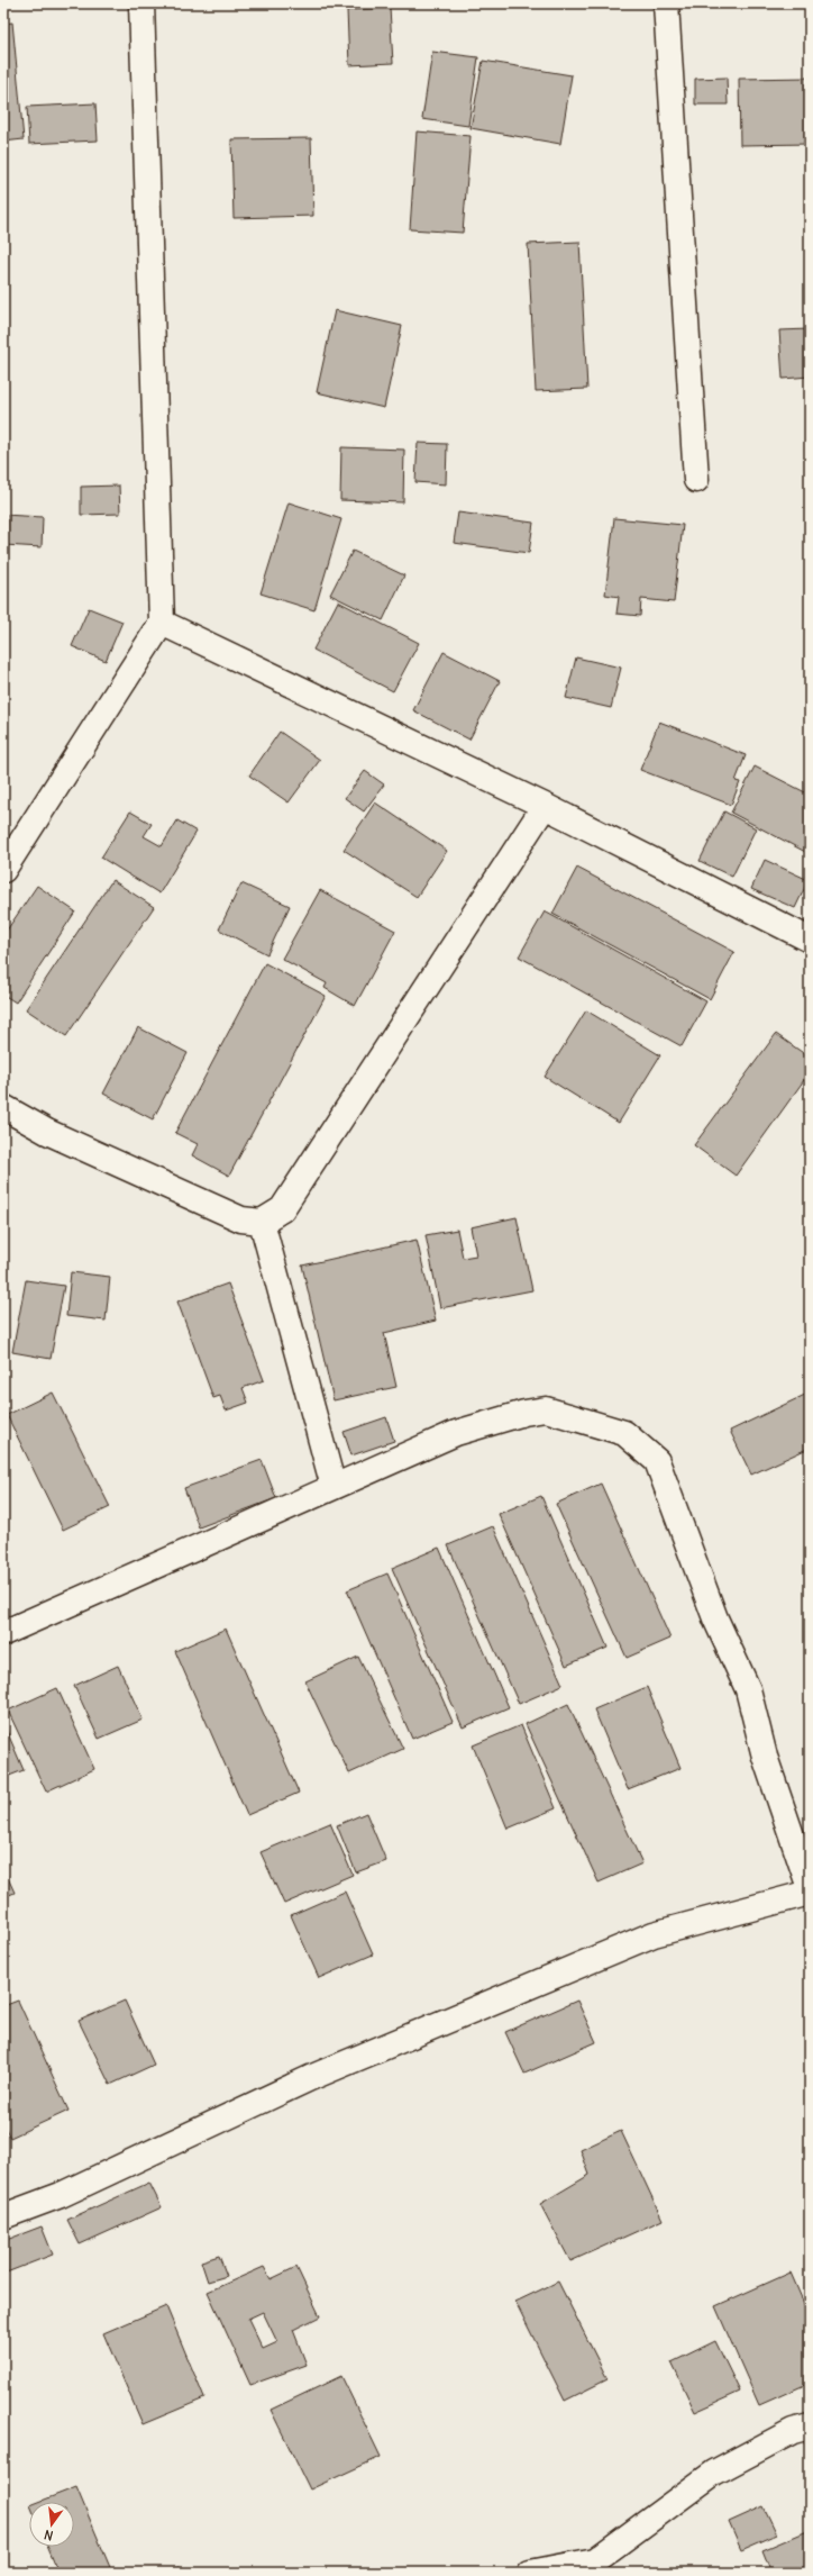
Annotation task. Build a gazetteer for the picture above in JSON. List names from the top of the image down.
{
  "north": "bottom"
}
